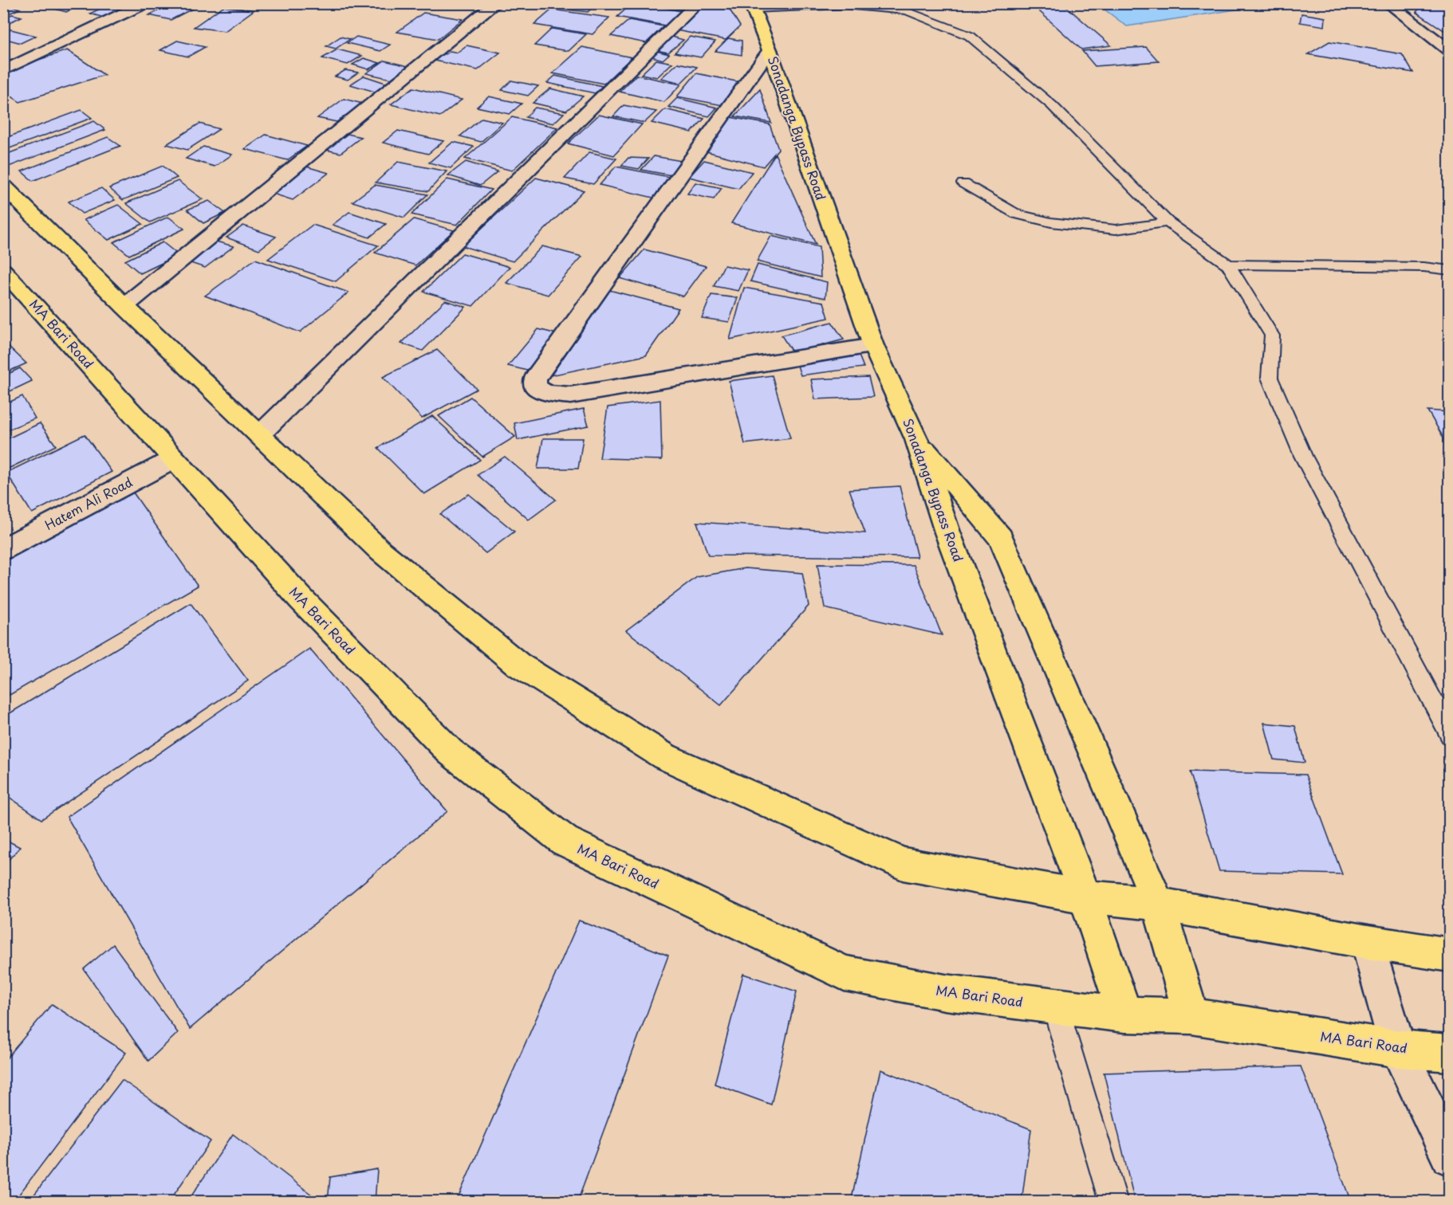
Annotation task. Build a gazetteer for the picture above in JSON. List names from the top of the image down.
{
  "streets": {
    "main road": ["Sonadanga Bypass Road", "MA Bari Road"],
    "street": ["Hatem Ali Road"]
  },
  "crossings": [
    ["Sonadanga Bypass Road", "MA Bari Road"],
    ["MA Bari Road", "Hatem Ali Road"]
  ]
}
